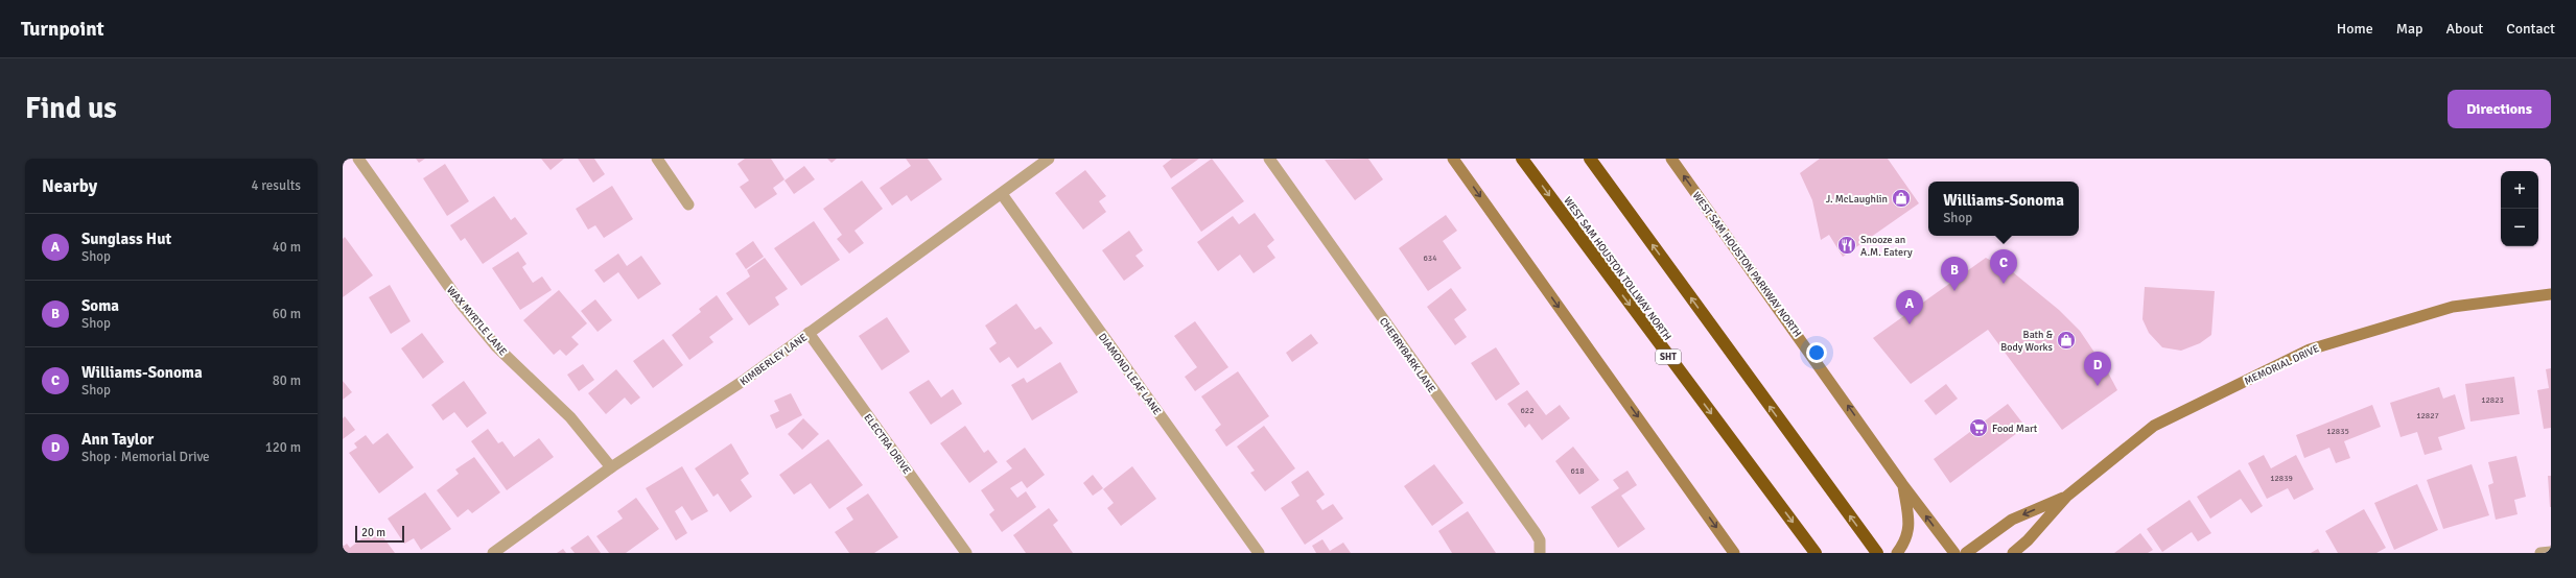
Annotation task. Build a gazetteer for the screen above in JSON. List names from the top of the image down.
{
  "streets": {
    "highway": ["WEST SAM HOUSTON TOLLWAY NORTH", "SHT"],
    "main road": ["WEST SAM HOUSTON PARKWAY NORTH", "MEMORIAL DRIVE"],
    "street": [
      "WAX MYRTLE LANE",
      "CHERRYBARK LANE",
      "KIMBERLEY LANE",
      "DIAMOND LEAF LANE",
      "ELECTRA DRIVE"
    ]
  },
  "crossings": [
    ["WAX MYRTLE LANE", "KIMBERLEY LANE"],
    ["KIMBERLEY LANE", "DIAMOND LEAF LANE"],
    ["KIMBERLEY LANE", "ELECTRA DRIVE"]
  ],
  "one_way": ["WEST SAM HOUSTON PARKWAY NORTH"],
  "places": {
    "shop": ["J. McLaughlin", "Bath & Body Works"],
    "restaurant": ["Snooze an A.M. Eatery"],
    "supermarket": ["Food Mart"]
  },
  "house_numbers": [
    "634",
    "12823",
    "622",
    "12827",
    "12835",
    "618",
    "12839"
  ],
  "scale_bar": "20 m",
  "page": {
    "header": "Turnpoint",
    "nav": [
      "Home",
      "Map",
      "About",
      "Contact"
    ],
    "buttons": "Directions",
    "title": "Find us",
    "heading": ["Nearby", "4 results"],
    "map_buttons": ["+", "−"],
    "popup": ["Williams-Sonoma", "Shop"],
    "list": [
      {
        "mark": "A",
        "name": "Sunglass Hut",
        "note": "Shop",
        "value": "40 m"
      },
      {
        "mark": "B",
        "name": "Soma",
        "note": "Shop",
        "value": "60 m"
      },
      {
        "mark": "C",
        "name": "Williams-Sonoma",
        "note": "Shop",
        "value": "80 m"
      },
      {
        "mark": "D",
        "name": "Ann Taylor",
        "note": "Shop · Memorial Drive",
        "value": "120 m"
      }
    ],
    "pins": [
      "C",
      "B",
      "A",
      "D"
    ],
    "scale": "20 m"
  }
}
